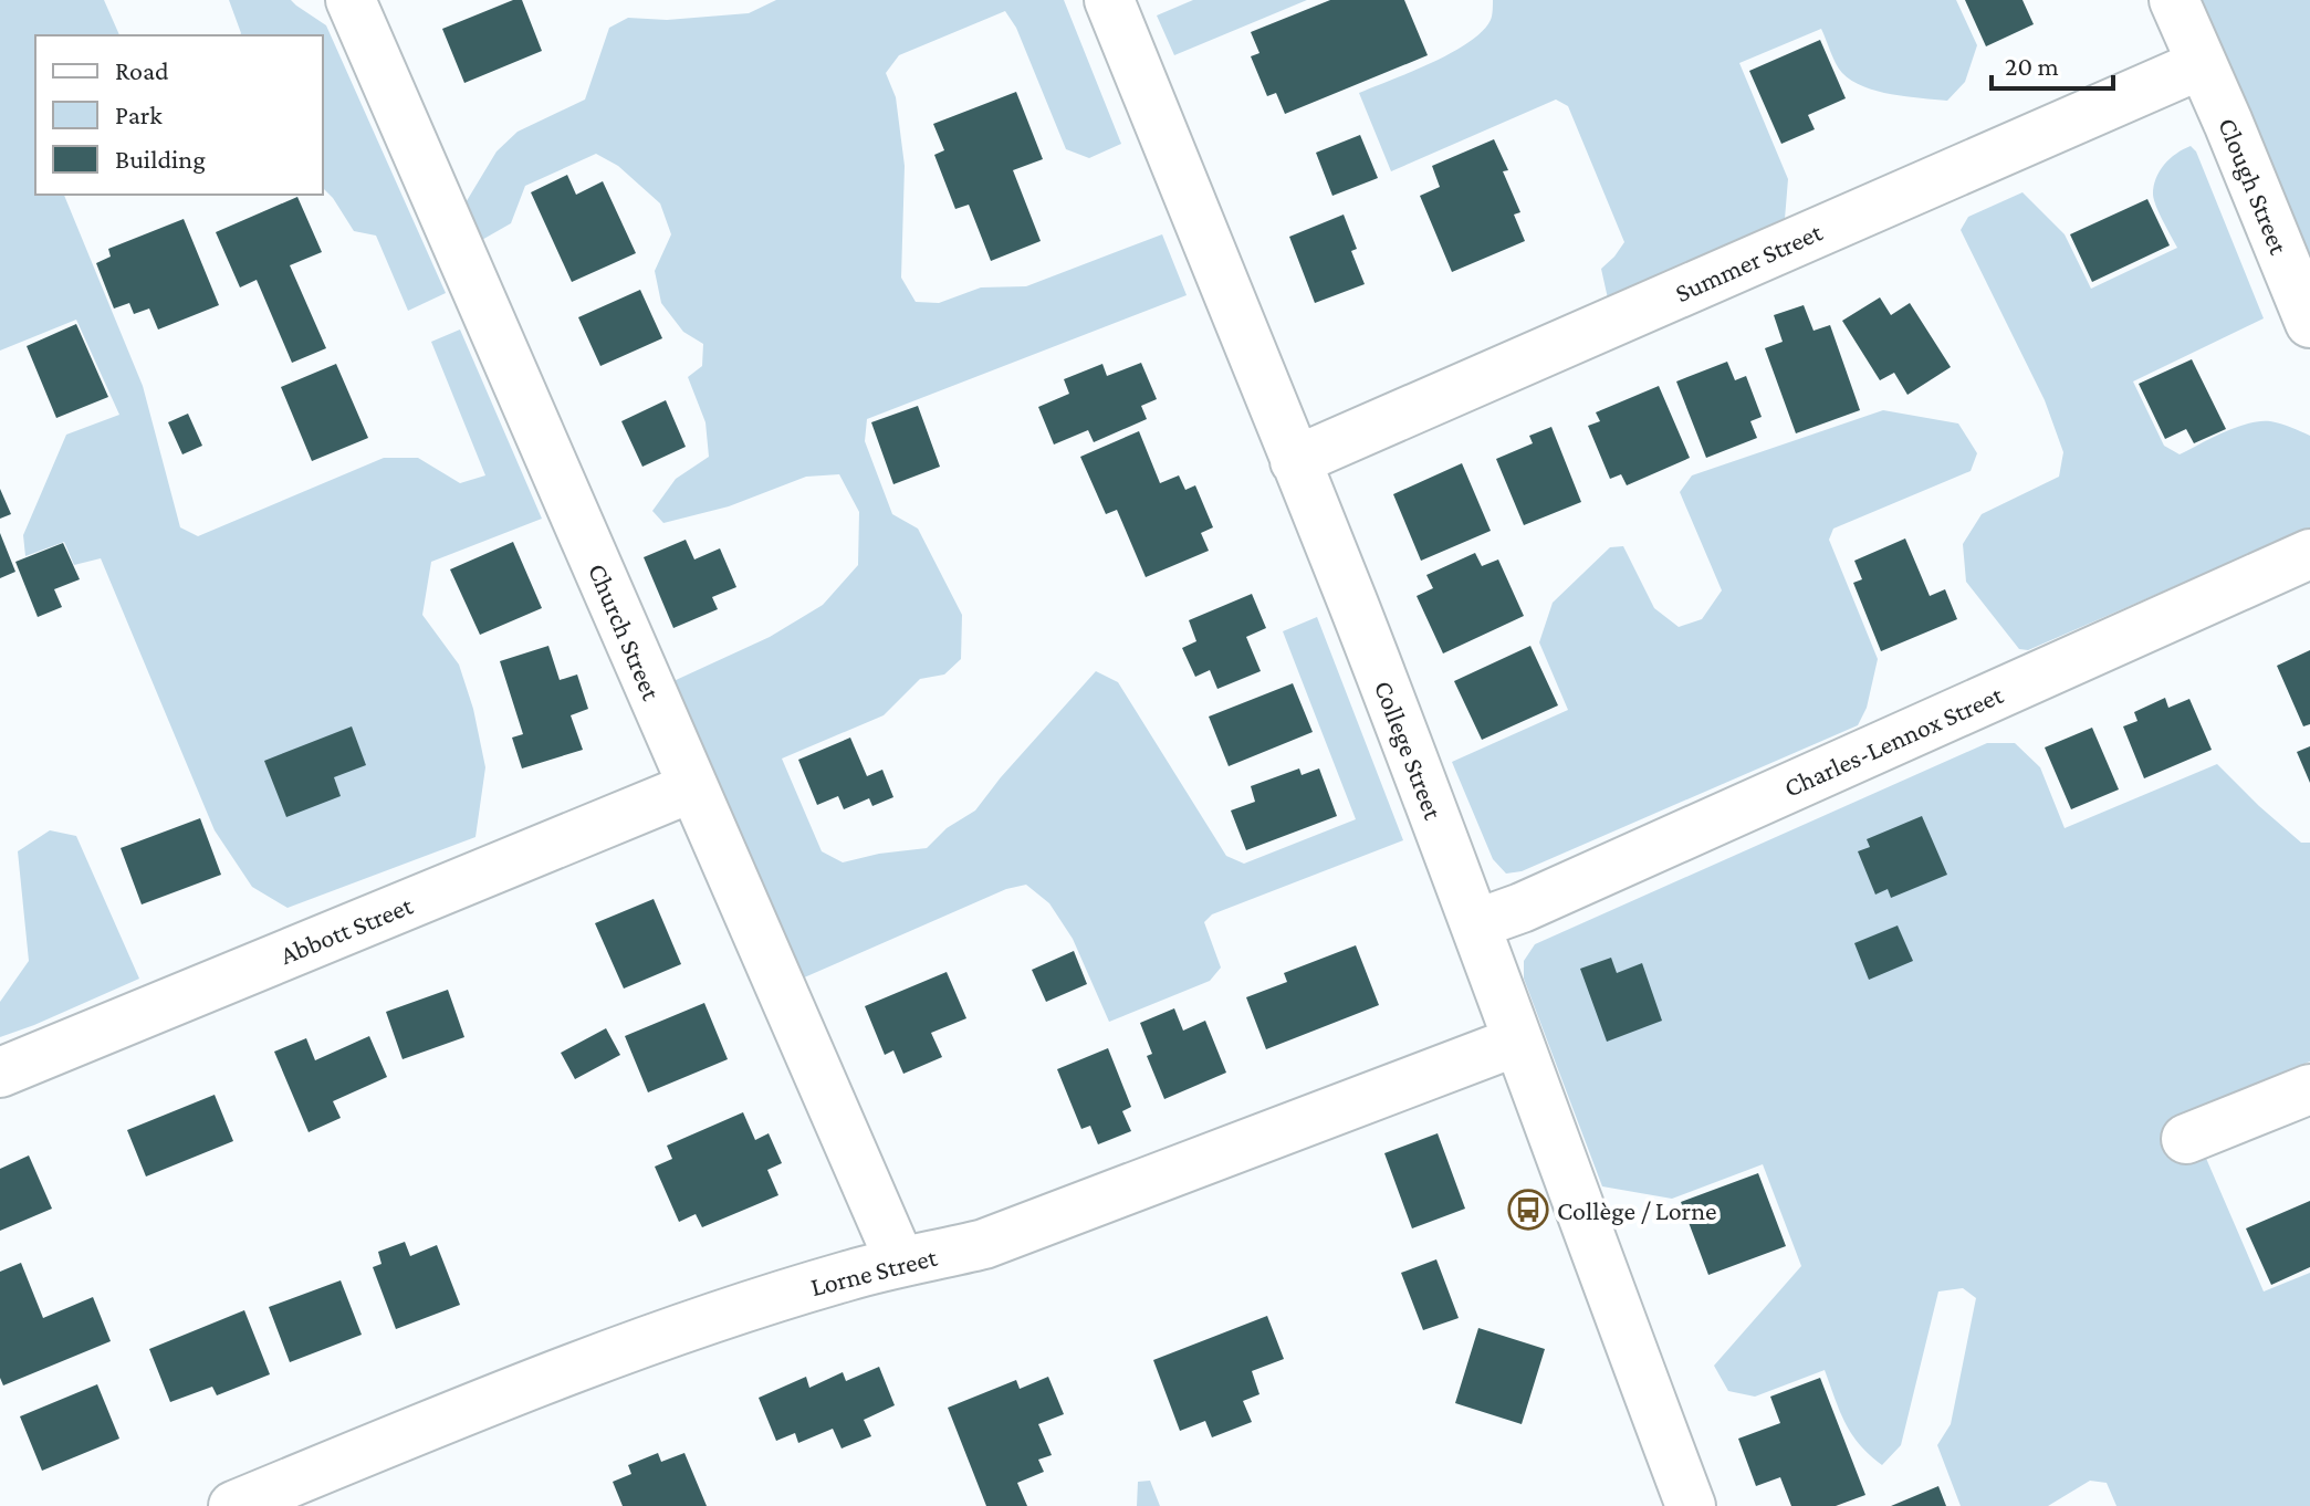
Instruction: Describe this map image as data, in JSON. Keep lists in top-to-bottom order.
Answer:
{
  "streets": {
    "street": [
      "Clough Street",
      "Summer Street",
      "Church Street",
      "Charles-Lennox Street",
      "College Street",
      "Abbott Street",
      "Lorne Street"
    ]
  },
  "crossings": [
    ["Clough Street", "Summer Street"],
    ["Summer Street", "College Street"],
    ["Church Street", "Abbott Street"],
    ["Church Street", "Lorne Street"],
    ["Charles-Lennox Street", "College Street"],
    ["College Street", "Lorne Street"]
  ],
  "places": {
    "bus stop": ["Collège / Lorne"]
  },
  "legend": ["Road", "Park", "Building"],
  "scale_bar": "20 m"
}
